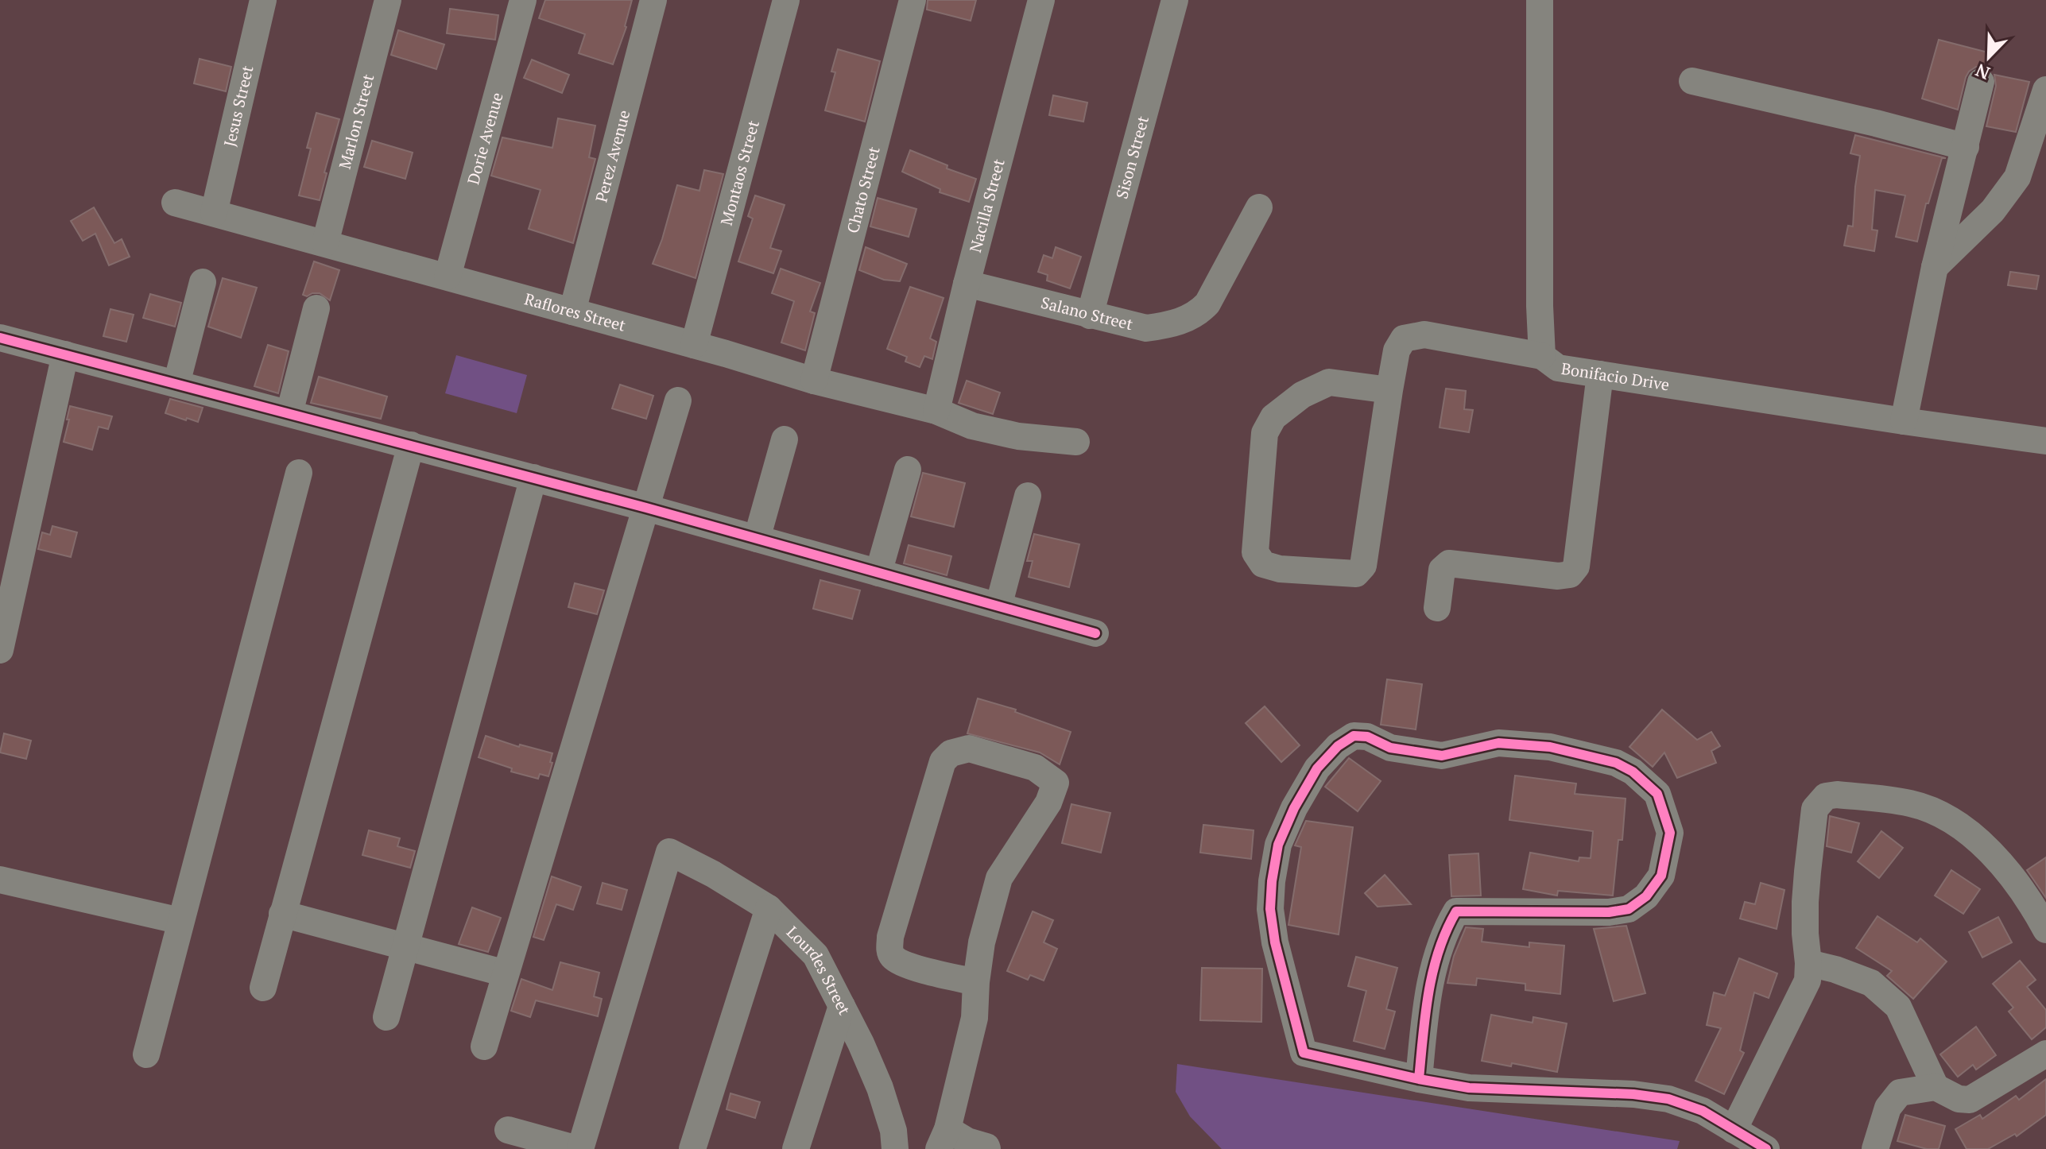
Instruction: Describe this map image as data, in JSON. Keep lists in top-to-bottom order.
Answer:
{
  "streets": {
    "street": [
      "Jesus Street",
      "Marlon Street",
      "Dorie Avenue",
      "Perez Avenue",
      "Sison Street",
      "Montaos Street",
      "Chato Street",
      "Nacilla Street",
      "Raflores Street",
      "Salano Street",
      "Bonifacio Drive",
      "Lourdes Street"
    ]
  },
  "crossings": [
    ["Jesus Street", "Raflores Street"],
    ["Marlon Street", "Raflores Street"],
    ["Dorie Avenue", "Raflores Street"],
    ["Perez Avenue", "Raflores Street"],
    ["Sison Street", "Salano Street"],
    ["Montaos Street", "Raflores Street"],
    ["Chato Street", "Raflores Street"],
    ["Nacilla Street", "Raflores Street"],
    ["Nacilla Street", "Salano Street"]
  ],
  "north": "bottom left"
}
